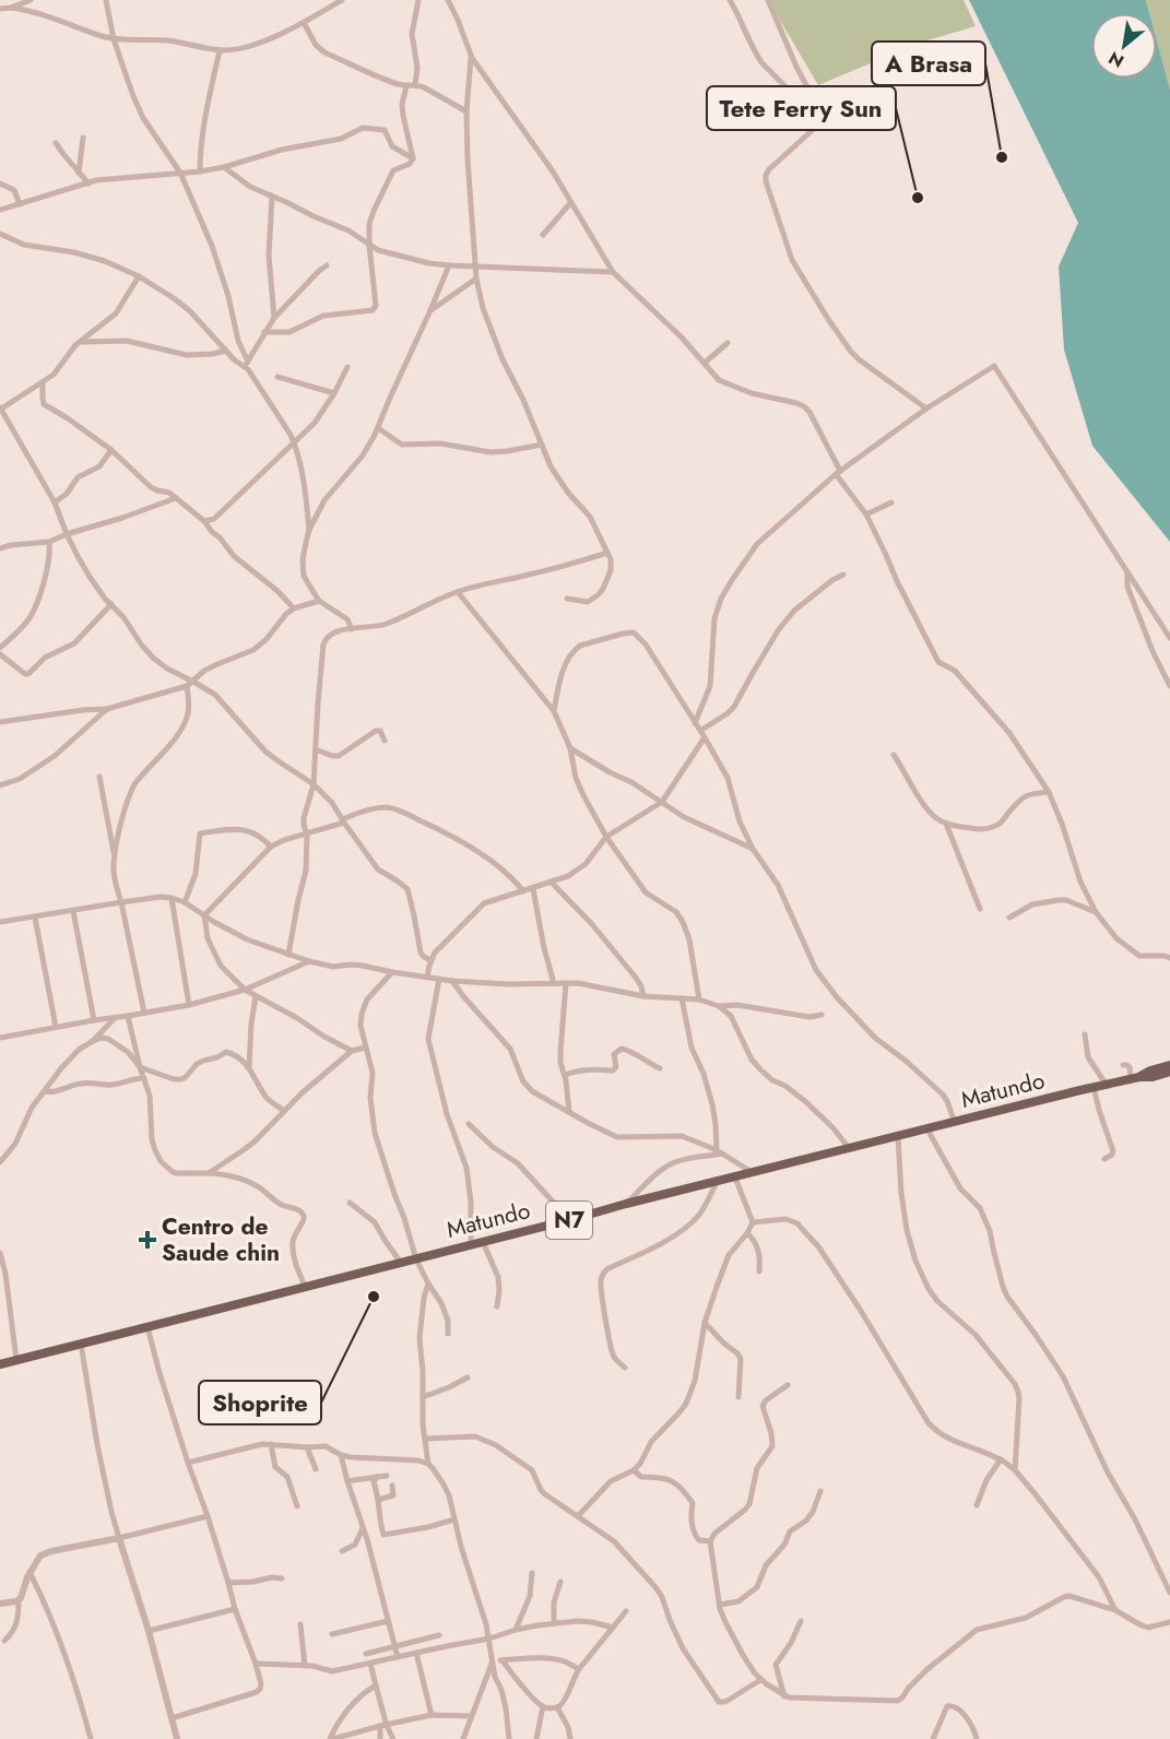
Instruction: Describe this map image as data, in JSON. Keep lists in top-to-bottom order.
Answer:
{
  "streets": {
    "main road": ["Matundo", "N7"]
  },
  "crossings": [
    ["Matundo", "N7"]
  ],
  "places": {
    "other": ["A Brasa", "Tete Ferry Sun", "Shoprite"],
    "health": ["Centro de Saude chin"]
  },
  "north": "bottom left"
}
